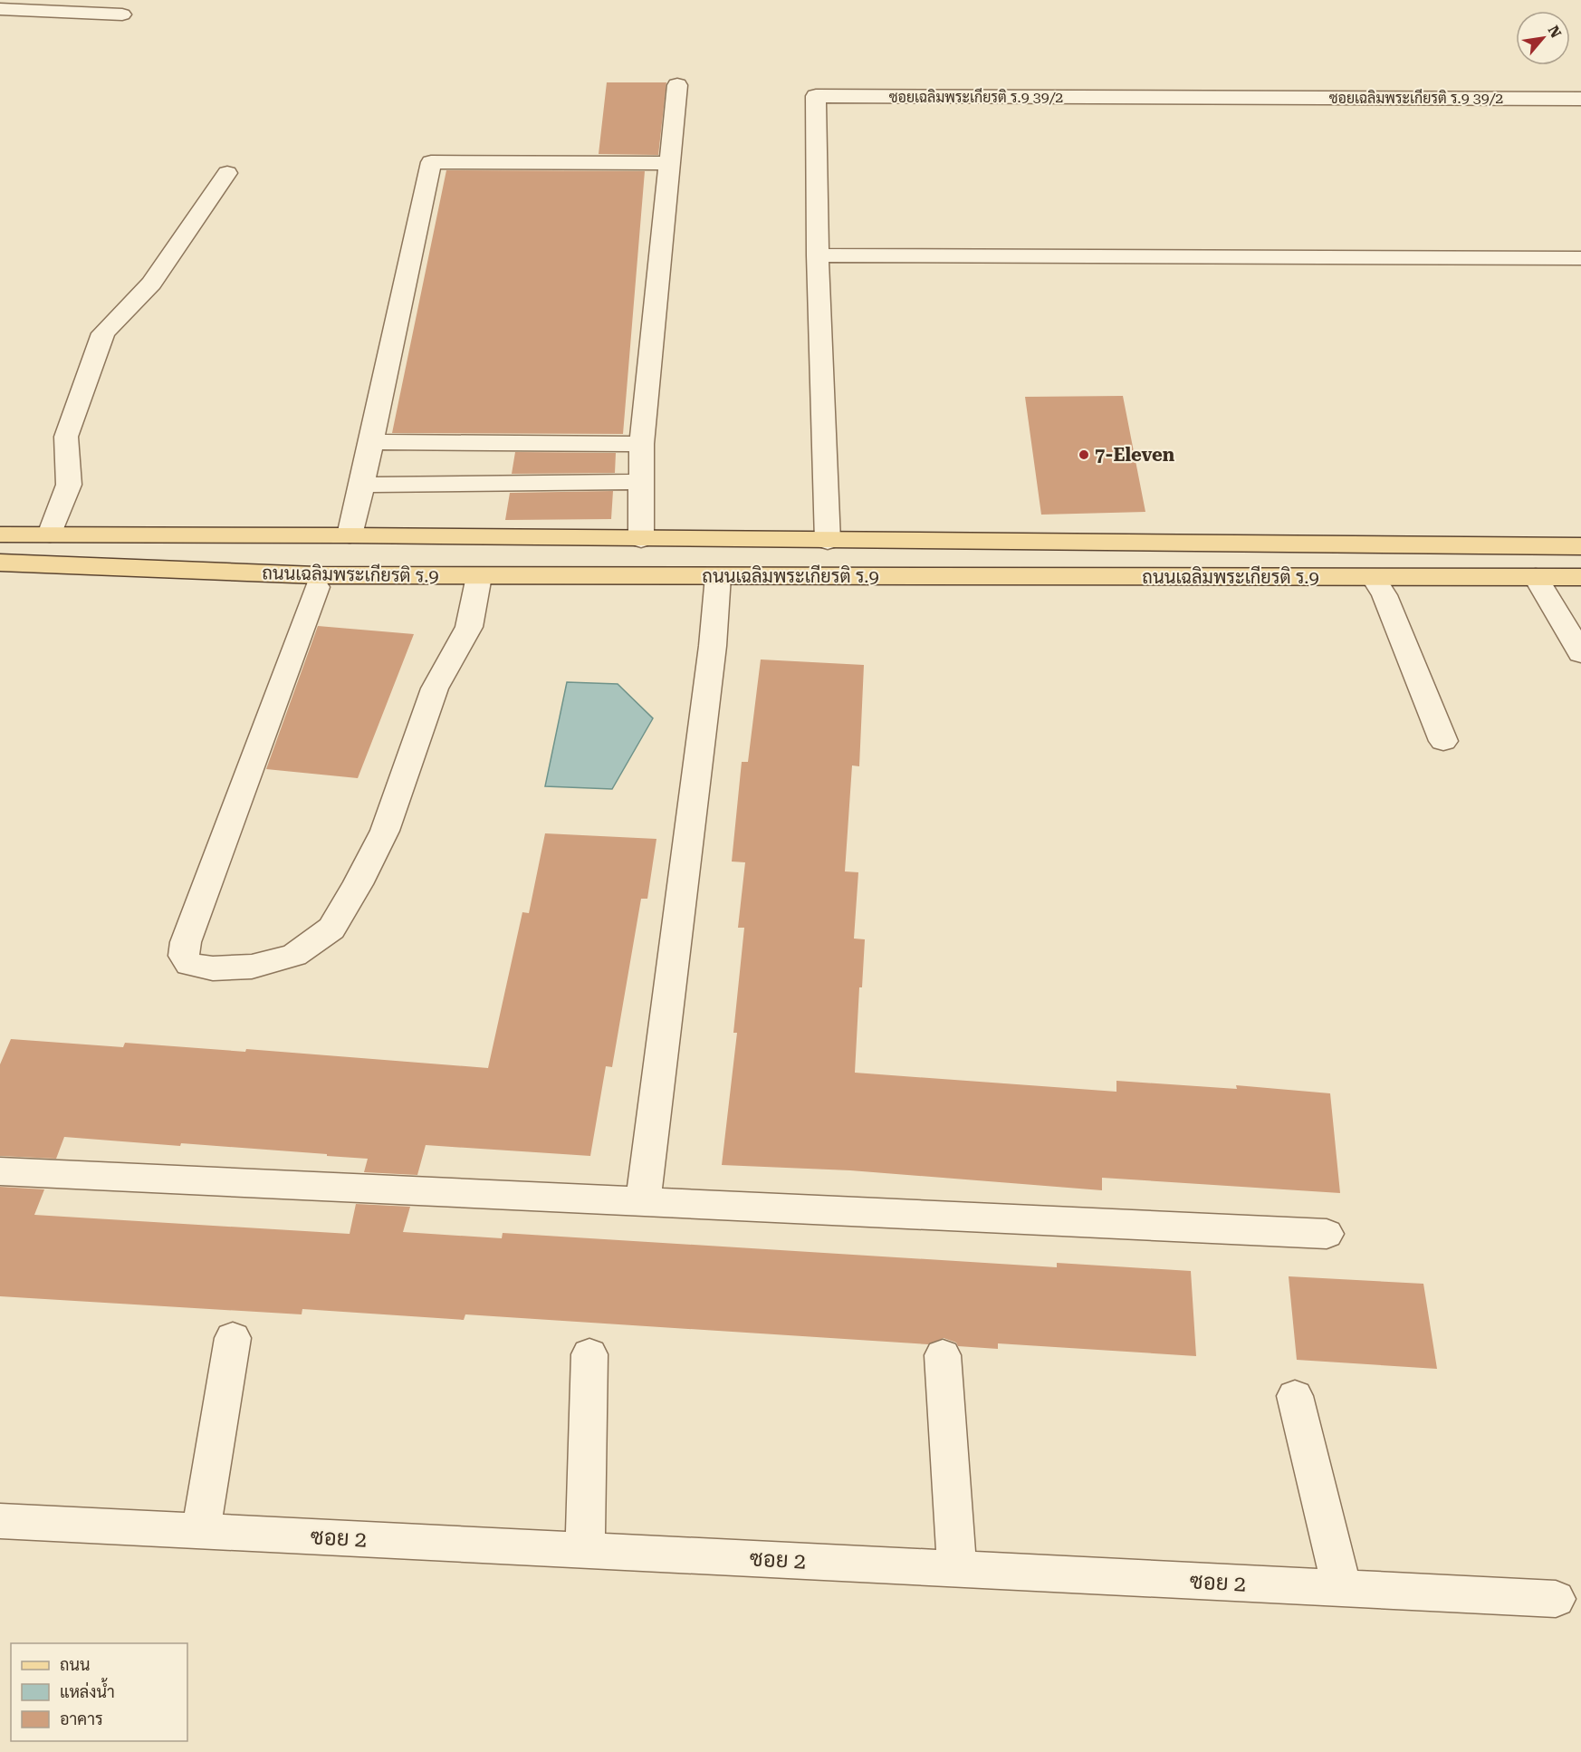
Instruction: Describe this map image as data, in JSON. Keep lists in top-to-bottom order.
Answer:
{
  "streets": {
    "main road": ["ถนนเฉลิมพระเกียรติ ร.9"],
    "street": ["ซอยเฉลิมพระเกียรติ ร.9 39/2", "ซอย 2"]
  },
  "crossings": [
    ["ซอยเฉลิมพระเกียรติ ร.9 39/2", "ถนนเฉลิมพระเกียรติ ร.9"]
  ],
  "places": ["7-Eleven"],
  "legend": ["ถนน", "แหล่งน้ำ", "อาคาร"],
  "north": "top right"
}
